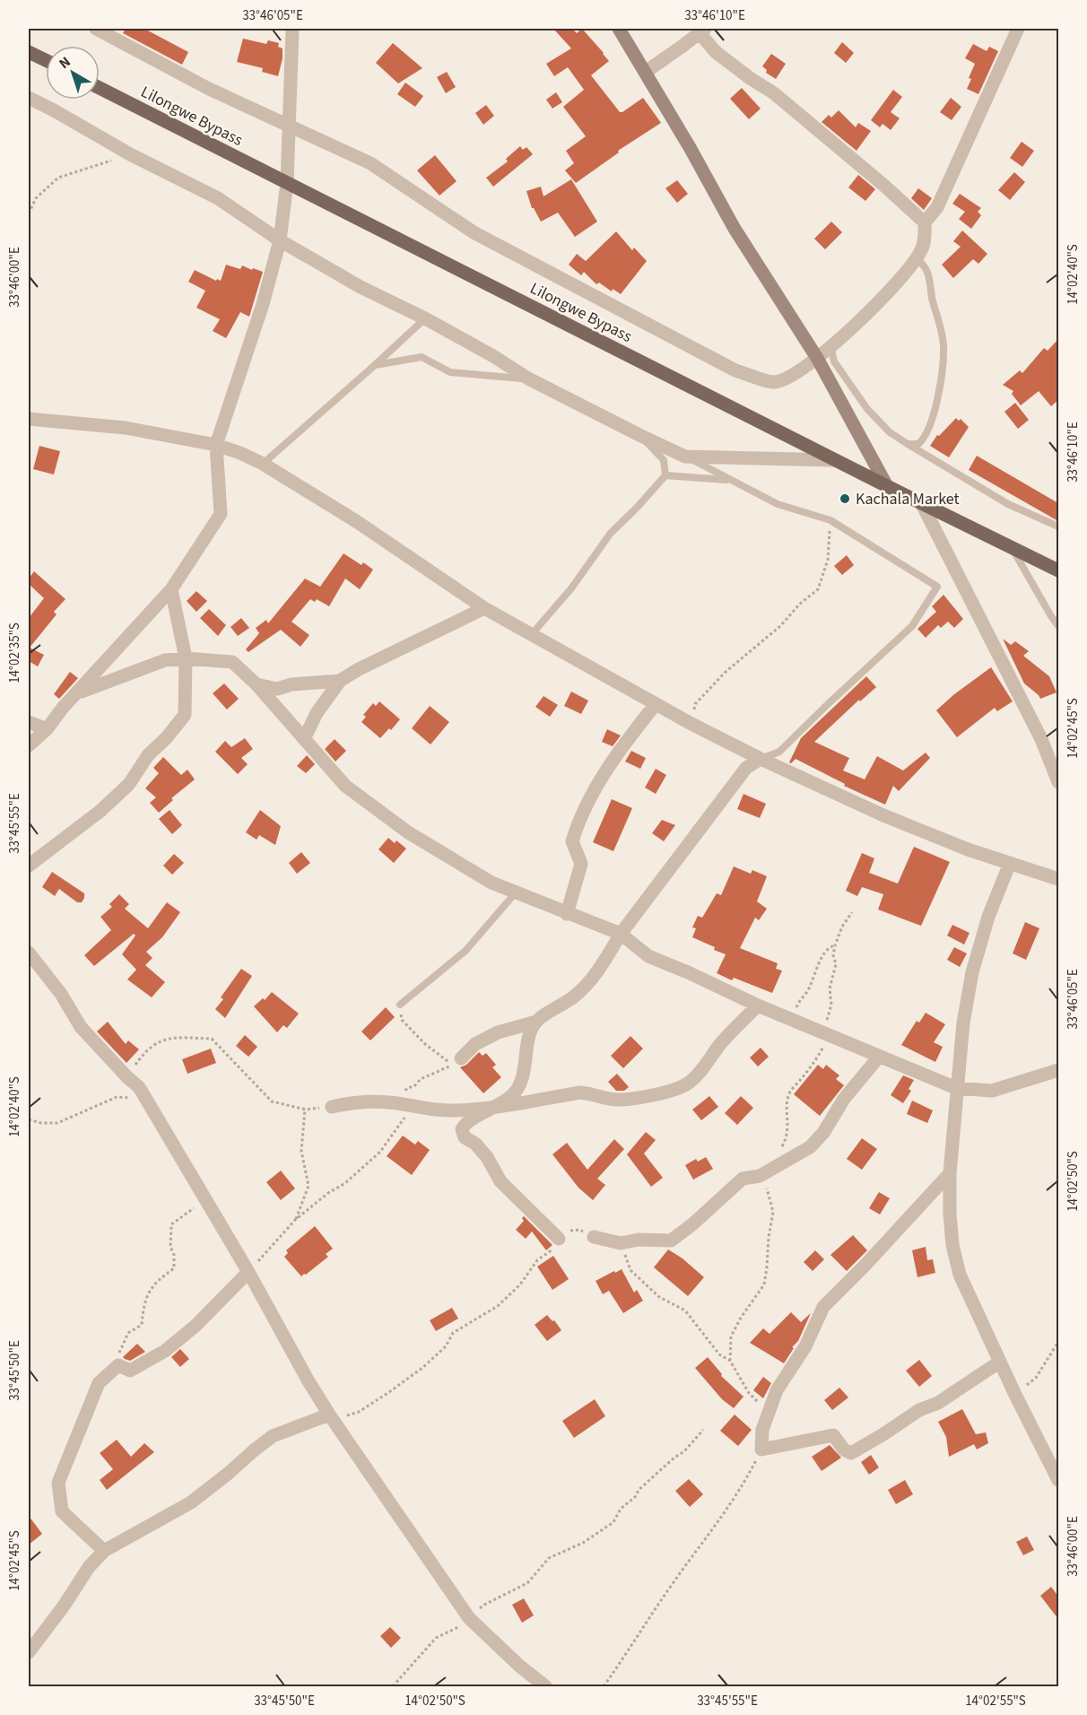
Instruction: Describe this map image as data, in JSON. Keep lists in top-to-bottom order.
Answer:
{
  "streets": {
    "main road": ["Lilongwe Bypass"]
  },
  "places": ["Kachala Market"],
  "north": "top left",
  "coordinates": [
    "33°46'05\"E",
    "33°46'10\"E",
    "14°02'40\"S",
    "33°46'00\"E",
    "14°02'35\"S",
    "14°02'45\"S",
    "33°45'55\"E",
    "14°02'50\"S",
    "33°45'50\"E",
    "14°02'55\"S"
  ]
}
